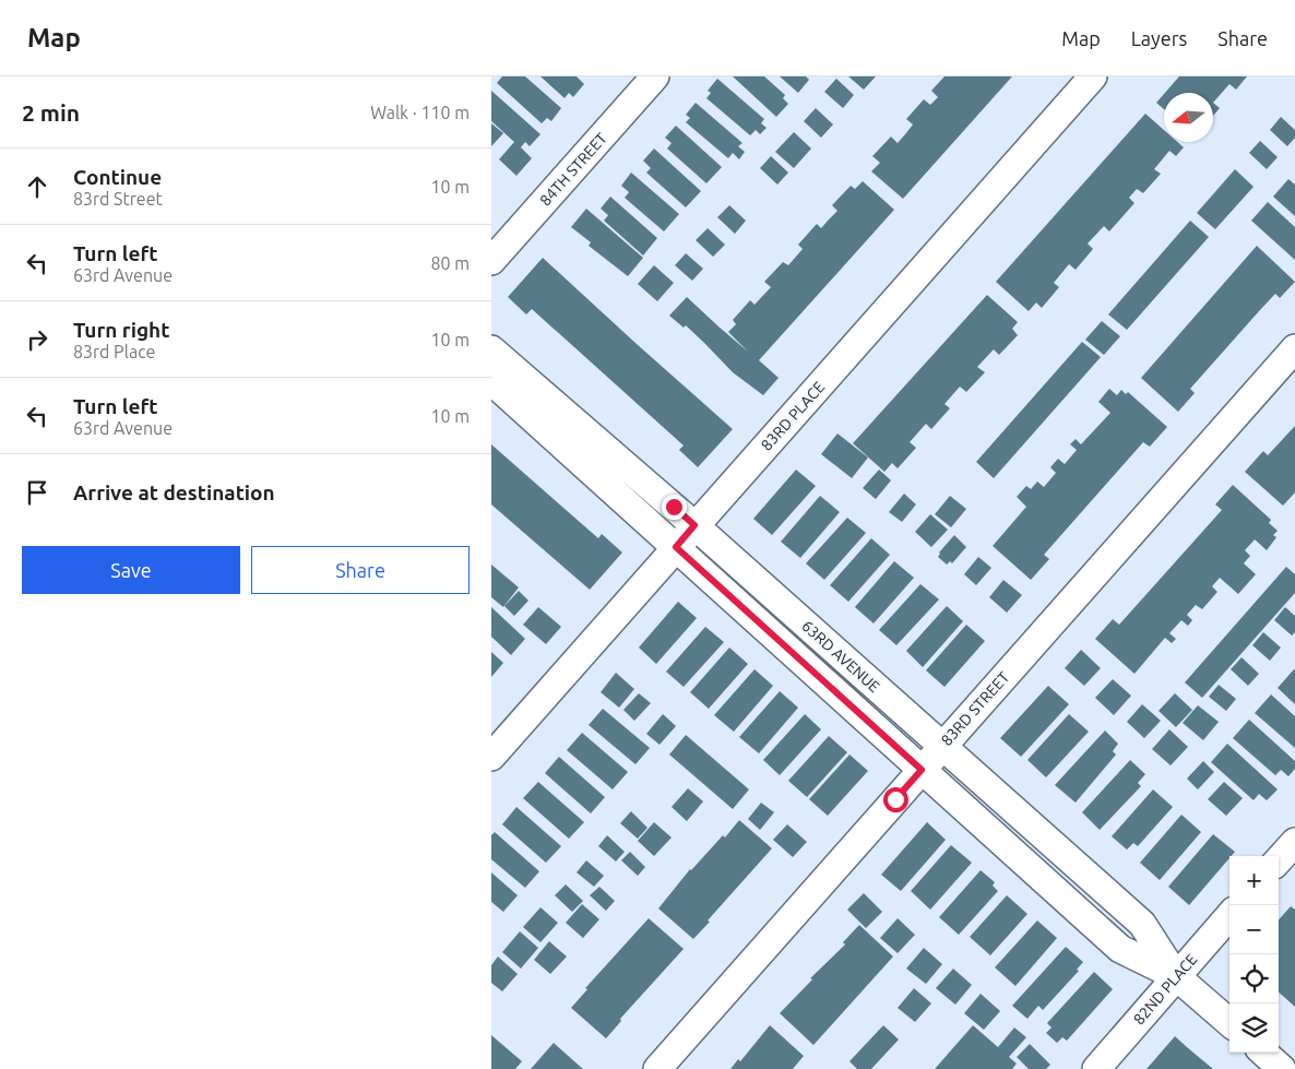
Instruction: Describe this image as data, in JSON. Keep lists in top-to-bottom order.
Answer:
{
  "streets": {
    "street": [
      "84TH STREET",
      "83RD PLACE",
      "63RD AVENUE",
      "83RD STREET",
      "82ND PLACE"
    ]
  },
  "crossings": [
    ["83RD PLACE", "63RD AVENUE"],
    ["63RD AVENUE", "83RD STREET"],
    ["63RD AVENUE", "82ND PLACE"]
  ],
  "north": "left",
  "page": {
    "header": "Map",
    "nav": ["Map", "Layers", "Share"],
    "heading": ["2 min", "Walk · 110 m"],
    "list": [
      ["Continue", "83rd Street", "10 m"],
      ["Turn left", "63rd Avenue", "80 m"],
      ["Turn right", "83rd Place", "10 m"],
      ["Turn left", "63rd Avenue", "10 m"],
      "Arrive at destination"
    ],
    "buttons": ["Save", "Share"],
    "map_buttons": ["+", "−"]
  }
}
